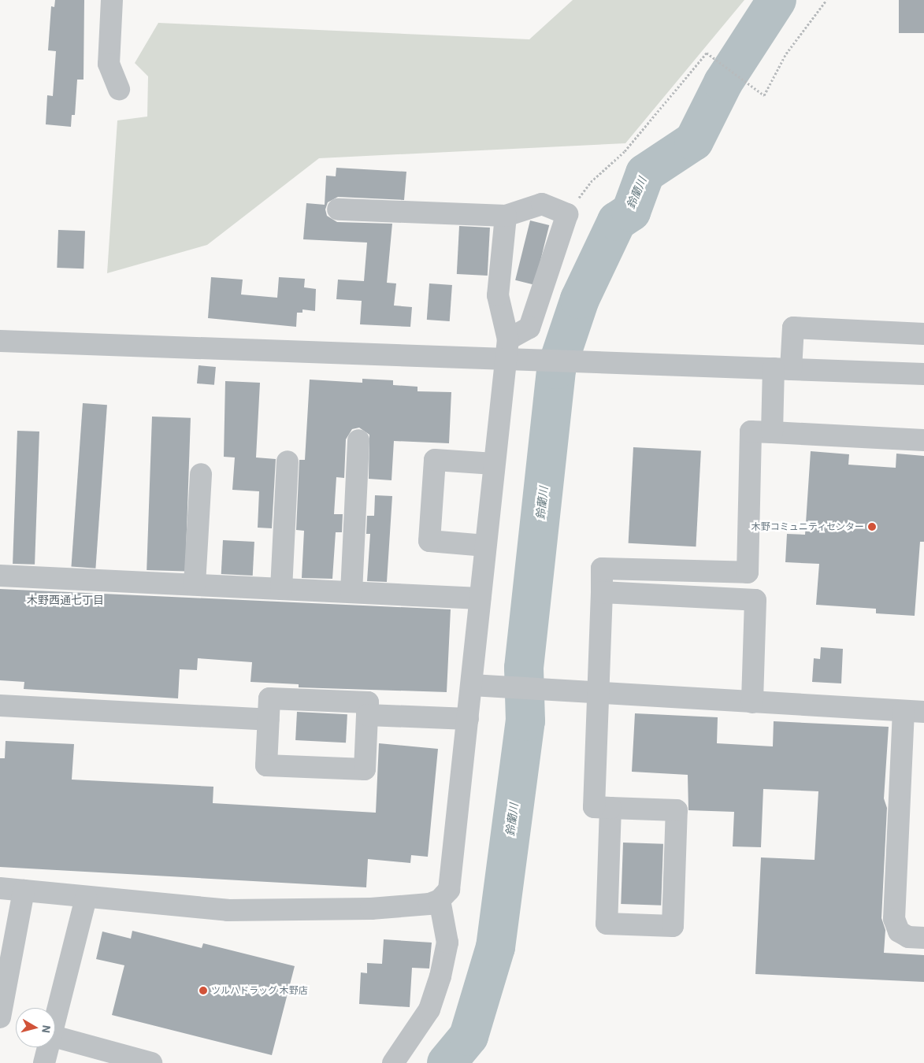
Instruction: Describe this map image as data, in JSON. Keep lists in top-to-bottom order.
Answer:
{
  "districts": ["木野西通七丁目"],
  "water": ["鈴蘭川"],
  "places": ["木野コミュニティセンター", "ツルハドラッグ 木野店"],
  "north": "right"
}
